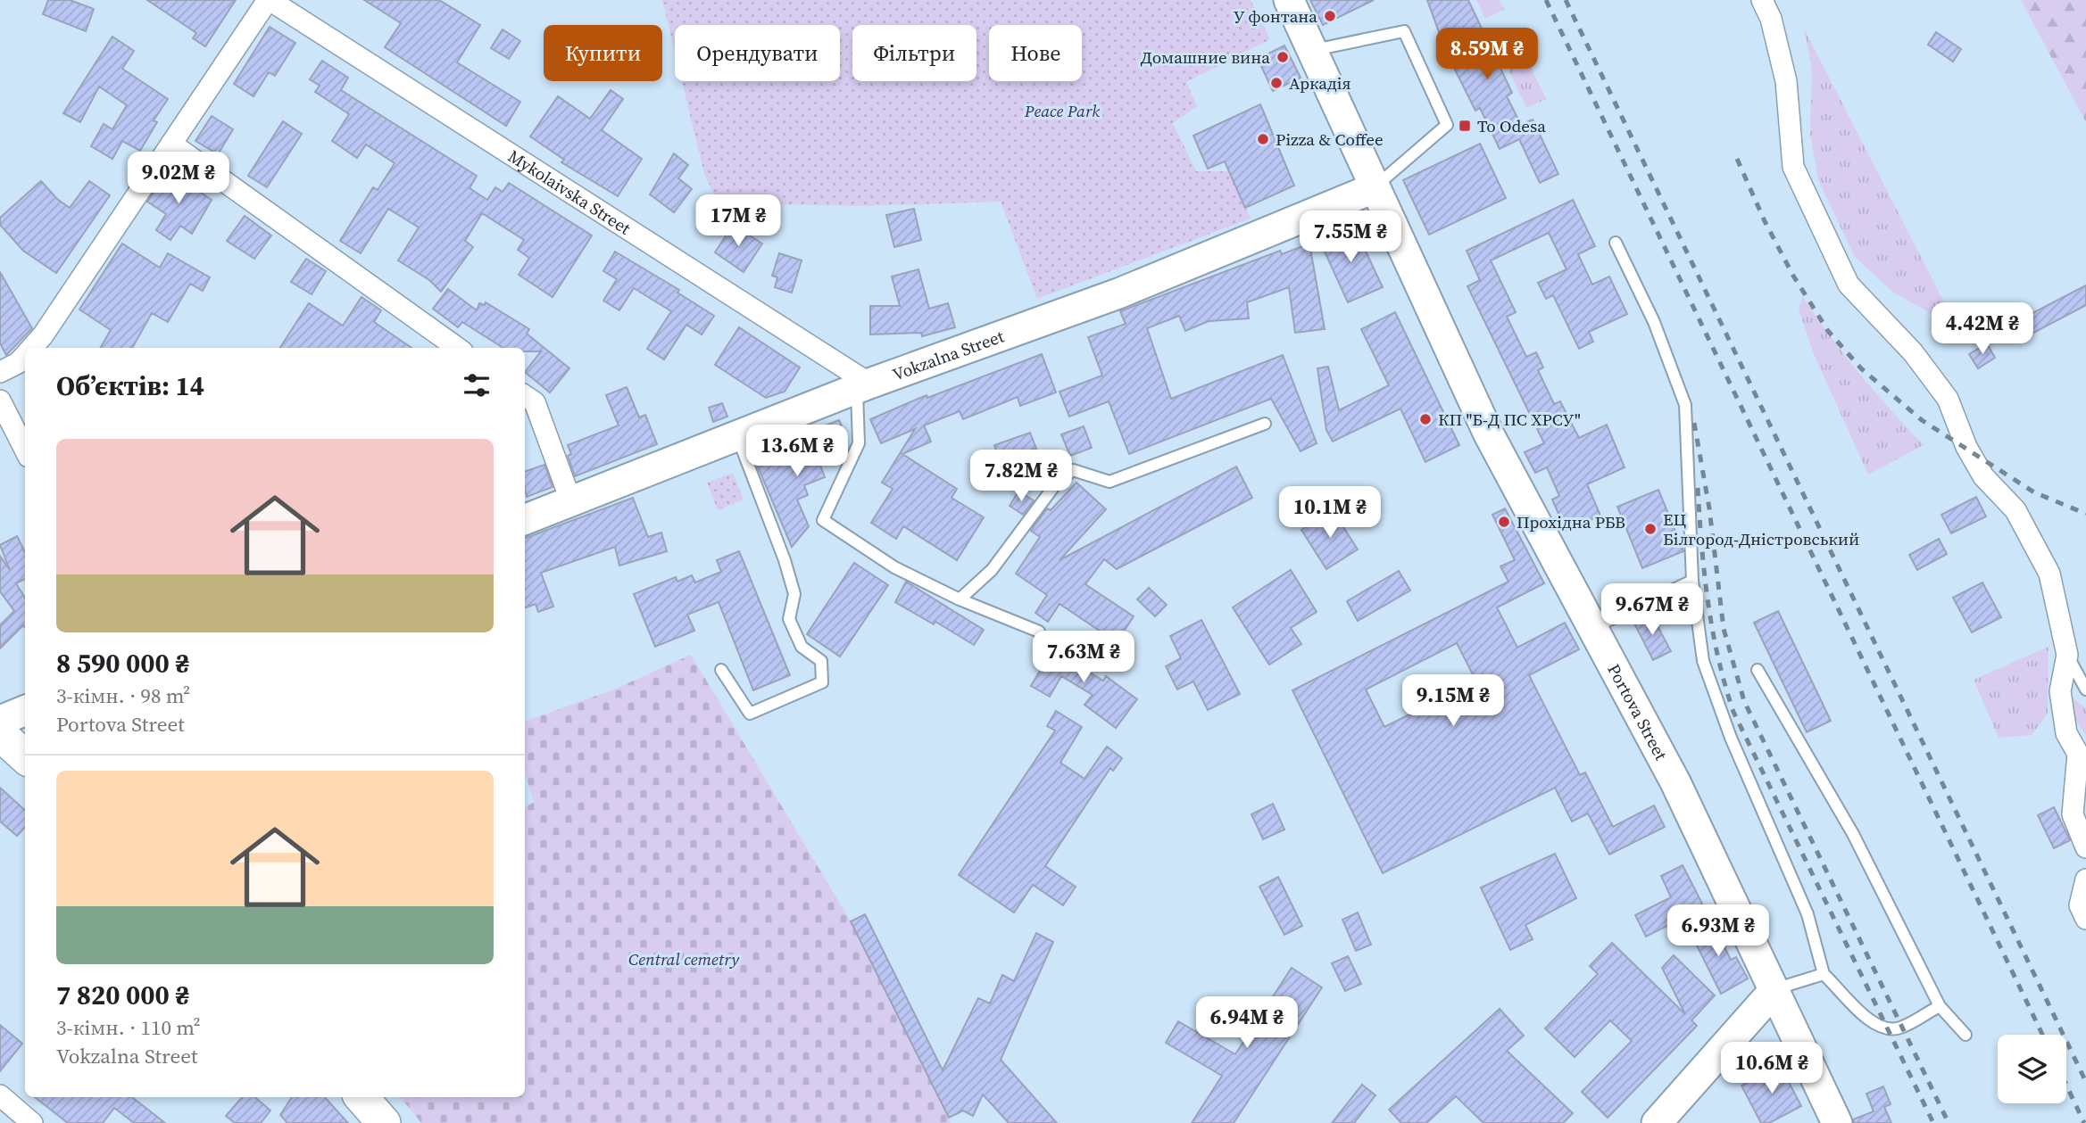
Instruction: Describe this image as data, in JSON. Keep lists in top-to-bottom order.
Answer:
{
  "streets": {
    "main road": ["Vokzalna Street", "Portova Street"],
    "street": ["Mykolaivska Street"]
  },
  "crossings": [
    ["Mykolaivska Street", "Vokzalna Street"],
    ["Vokzalna Street", "Portova Street"]
  ],
  "parks": ["Peace Park", "Central cemetry"],
  "places": {
    "other": [
      "У фонтана",
      "Домашние вина",
      "Аркадія",
      "Pizza & Coffee",
      "КП \"Б-Д ПС ХРСУ\"",
      "Прохідна РБВ",
      "ЕЦ Білгород-Дністровський"
    ],
    "transit": ["To Odesa"]
  },
  "page": {
    "chip": [
      "Купити",
      "Орендувати",
      "Фільтри",
      "Нове"
    ],
    "price": [
      "8.59M ₴",
      "9.02M ₴",
      "17M ₴",
      "7.55M ₴",
      "4.42M ₴",
      "13.6M ₴",
      "7.82M ₴",
      "10.1M ₴",
      "9.67M ₴",
      "7.63M ₴",
      "9.15M ₴",
      "6.93M ₴",
      "6.94M ₴",
      "10.6M ₴"
    ],
    "heading": "Об’єктів: 14",
    "list": [
      {
        "name": "8 590 000 ₴",
        "note": "3-кімн. · 98 m² · Portova Street"
      },
      {
        "name": "7 820 000 ₴",
        "note": "3-кімн. · 110 m² · Vokzalna Street"
      }
    ]
  }
}
